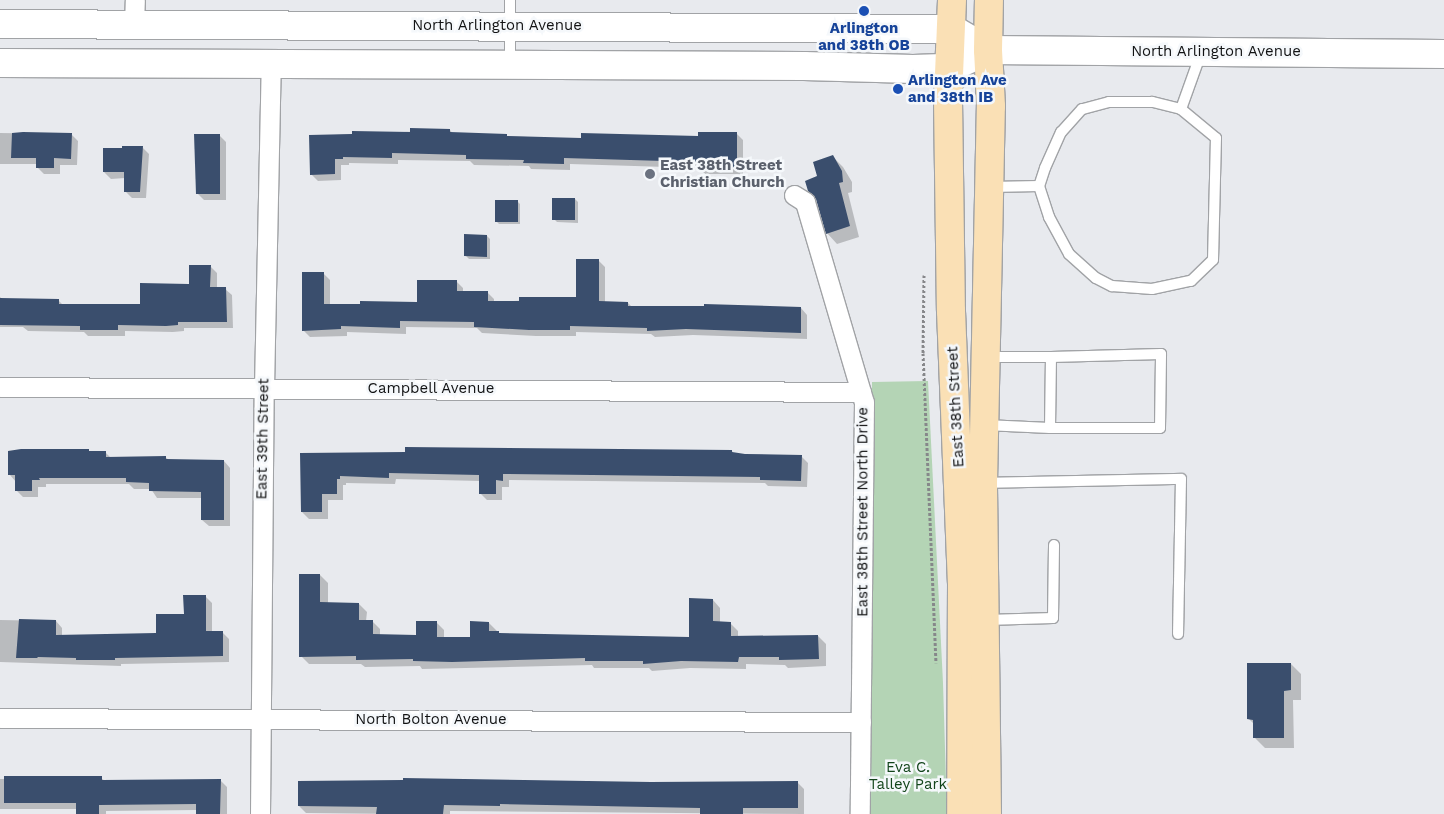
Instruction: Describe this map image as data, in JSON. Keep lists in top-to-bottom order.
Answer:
{
  "streets": {
    "main road": ["North Arlington Avenue", "East 38th Street"],
    "street": [
      "Campbell Avenue",
      "East 39th Street",
      "East 38th Street North Drive",
      "North Bolton Avenue"
    ]
  },
  "crossings": [
    ["North Arlington Avenue", "East 38th Street"],
    ["North Arlington Avenue", "East 39th Street"],
    ["Campbell Avenue", "East 39th Street"],
    ["Campbell Avenue", "East 38th Street North Drive"],
    ["East 39th Street", "North Bolton Avenue"],
    ["East 38th Street North Drive", "North Bolton Avenue"]
  ],
  "parks": ["Eva C. Talley Park"],
  "places": ["Arlington and 38th OB", "Arlington Ave and 38th IB", "East 38th Street Christian Church"]
}
